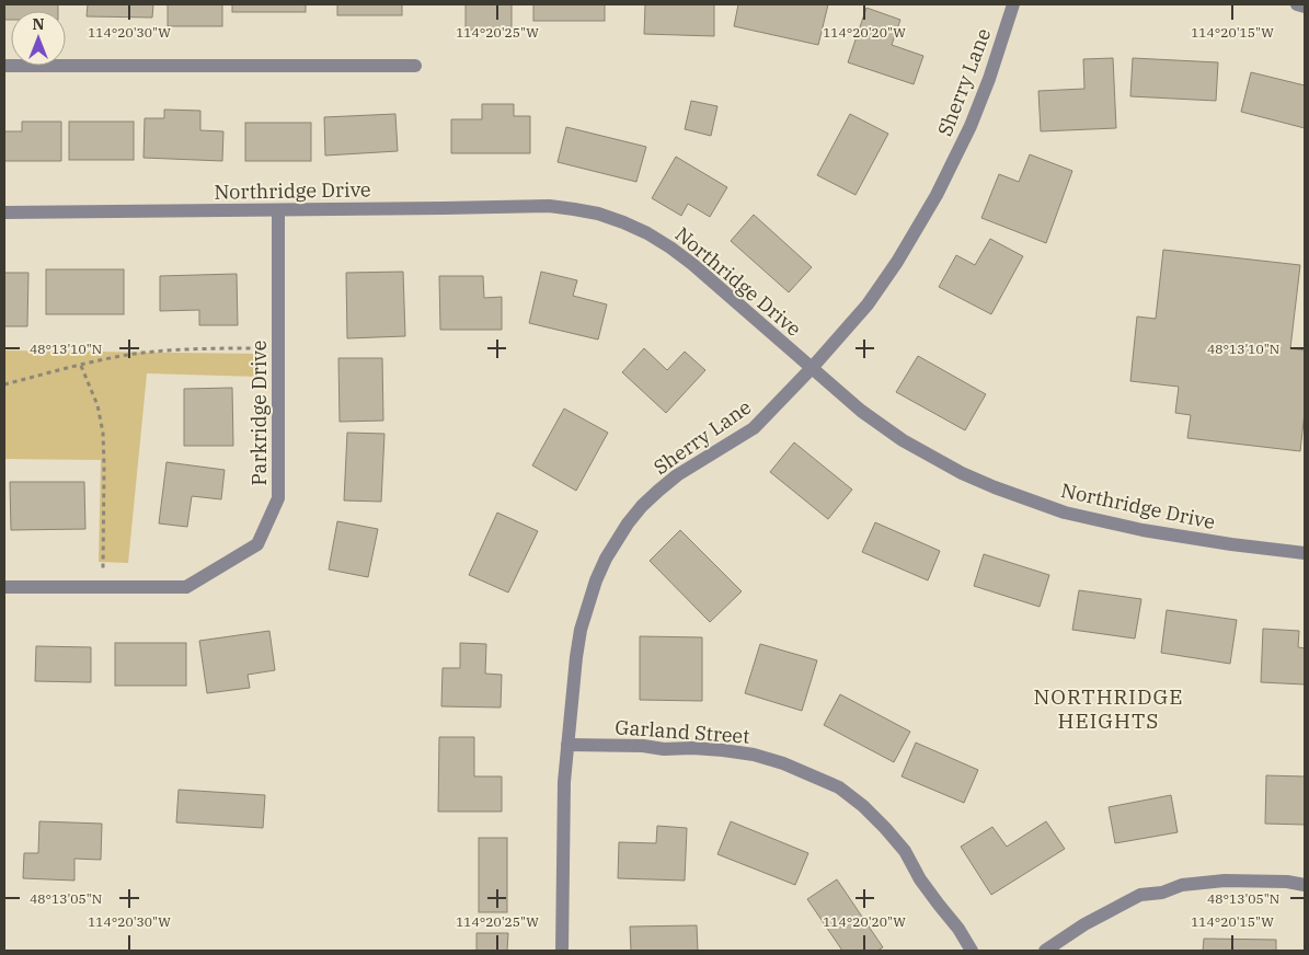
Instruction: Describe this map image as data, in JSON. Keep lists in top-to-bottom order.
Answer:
{
  "streets": {
    "street": [
      "Sherry Lane",
      "Northridge Drive",
      "Parkridge Drive",
      "Garland Street"
    ]
  },
  "crossings": [
    ["Sherry Lane", "Northridge Drive"],
    ["Sherry Lane", "Garland Street"],
    ["Northridge Drive", "Parkridge Drive"]
  ],
  "districts": ["NORTHRIDGE HEIGHTS"],
  "north": "top",
  "coordinates": [
    "114°20'30\"W",
    "114°20'25\"W",
    "114°20'20\"W",
    "114°20'15\"W",
    "48°13'10\"N",
    "48°13'05\"N"
  ]
}
